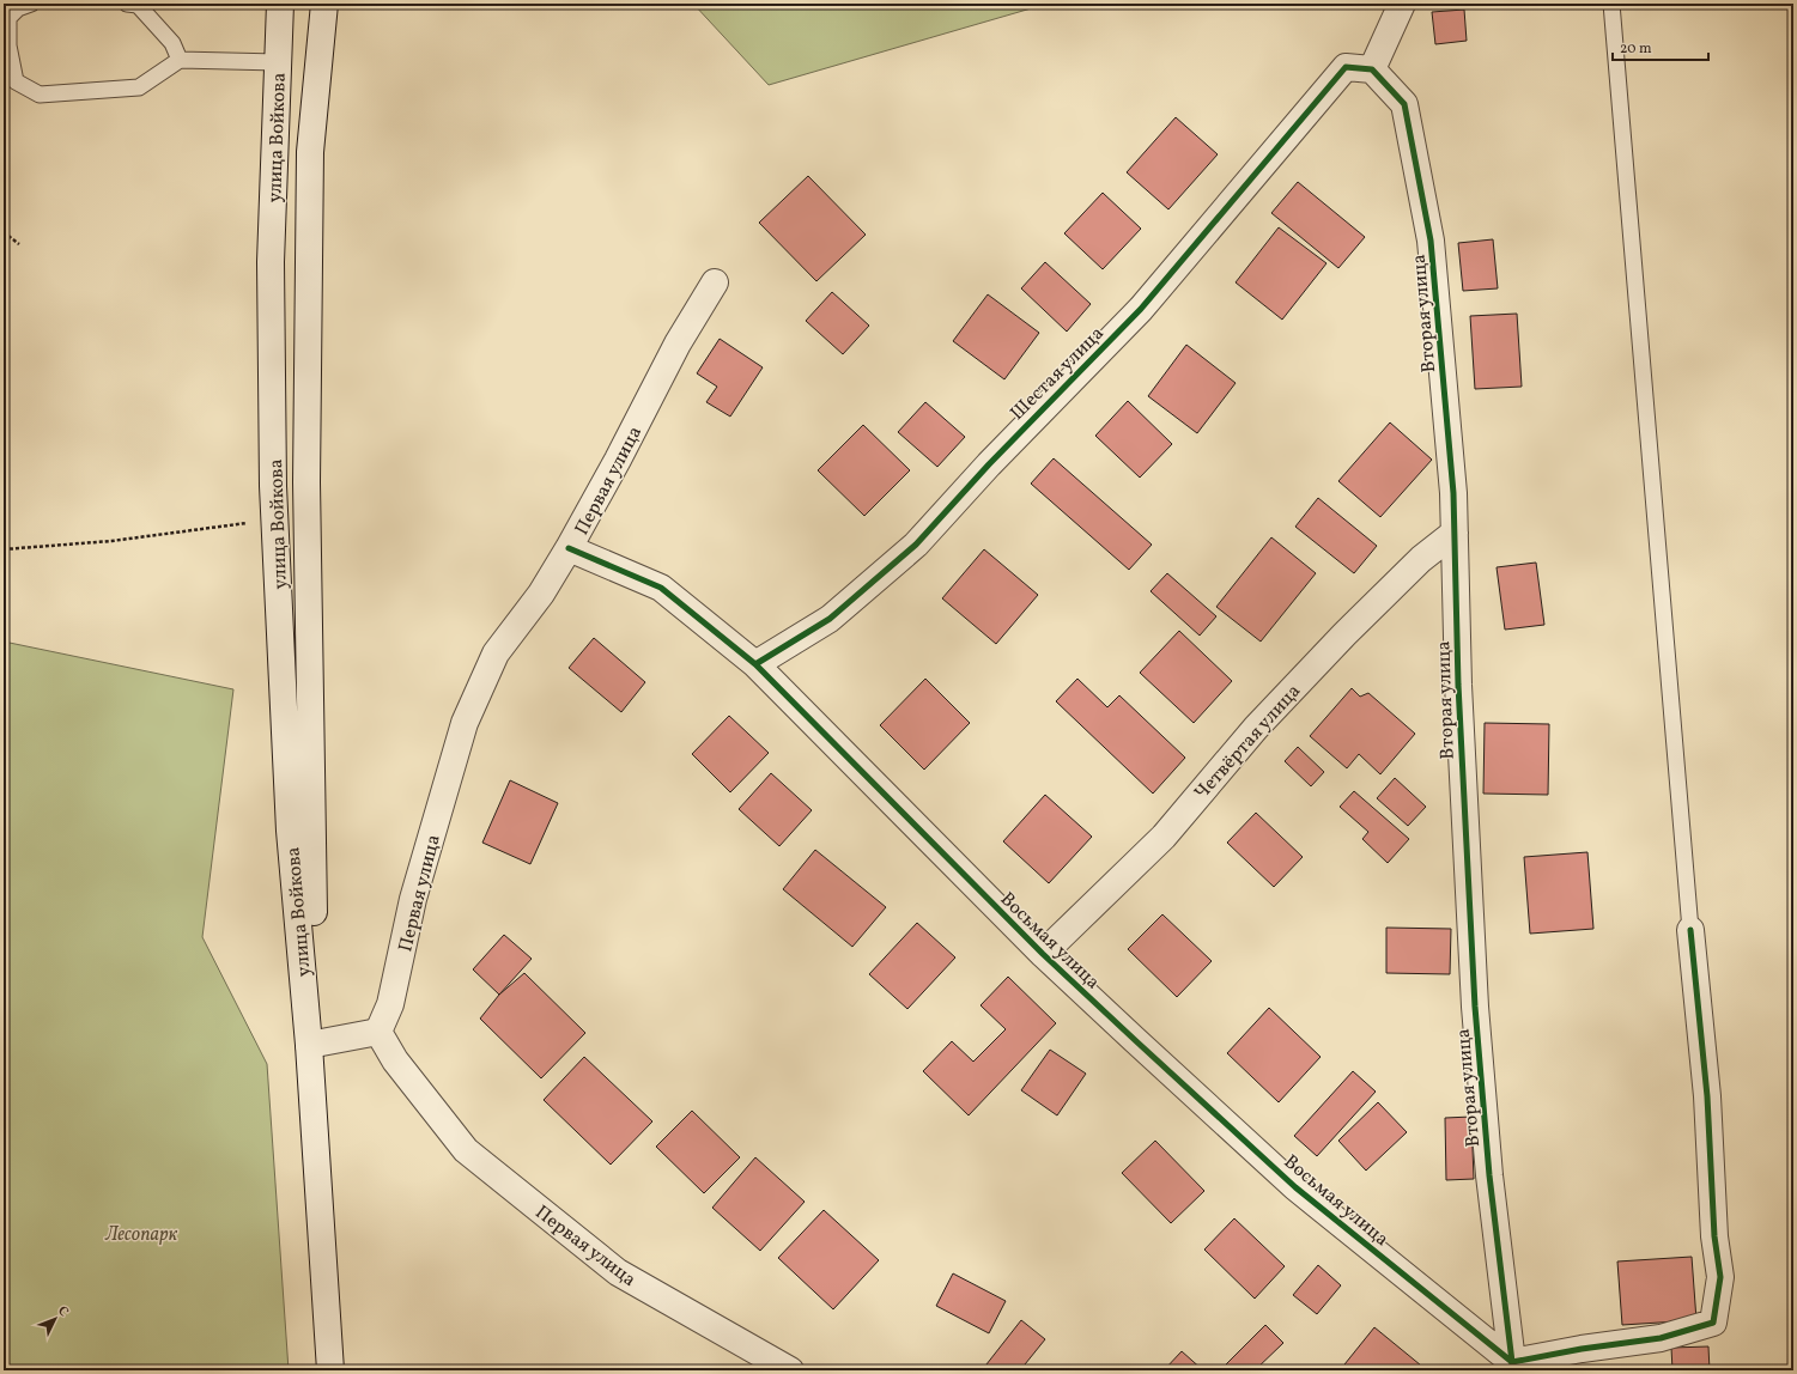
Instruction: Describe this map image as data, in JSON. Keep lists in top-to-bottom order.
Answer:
{
  "streets": {
    "street": [
      "улица Войкова",
      "Вторая улица",
      "Шестая улица",
      "Первая улица",
      "Четвёртая улица",
      "Восьмая улица"
    ]
  },
  "crossings": [
    ["Вторая улица", "Шестая улица"],
    ["Вторая улица", "Четвёртая улица"],
    ["Вторая улица", "Восьмая улица"],
    ["Шестая улица", "Восьмая улица"],
    ["Первая улица", "Восьмая улица"],
    ["Четвёртая улица", "Восьмая улица"]
  ],
  "parks": ["Лесопарк"],
  "scale_bar": "20 m",
  "north": "top right"
}
